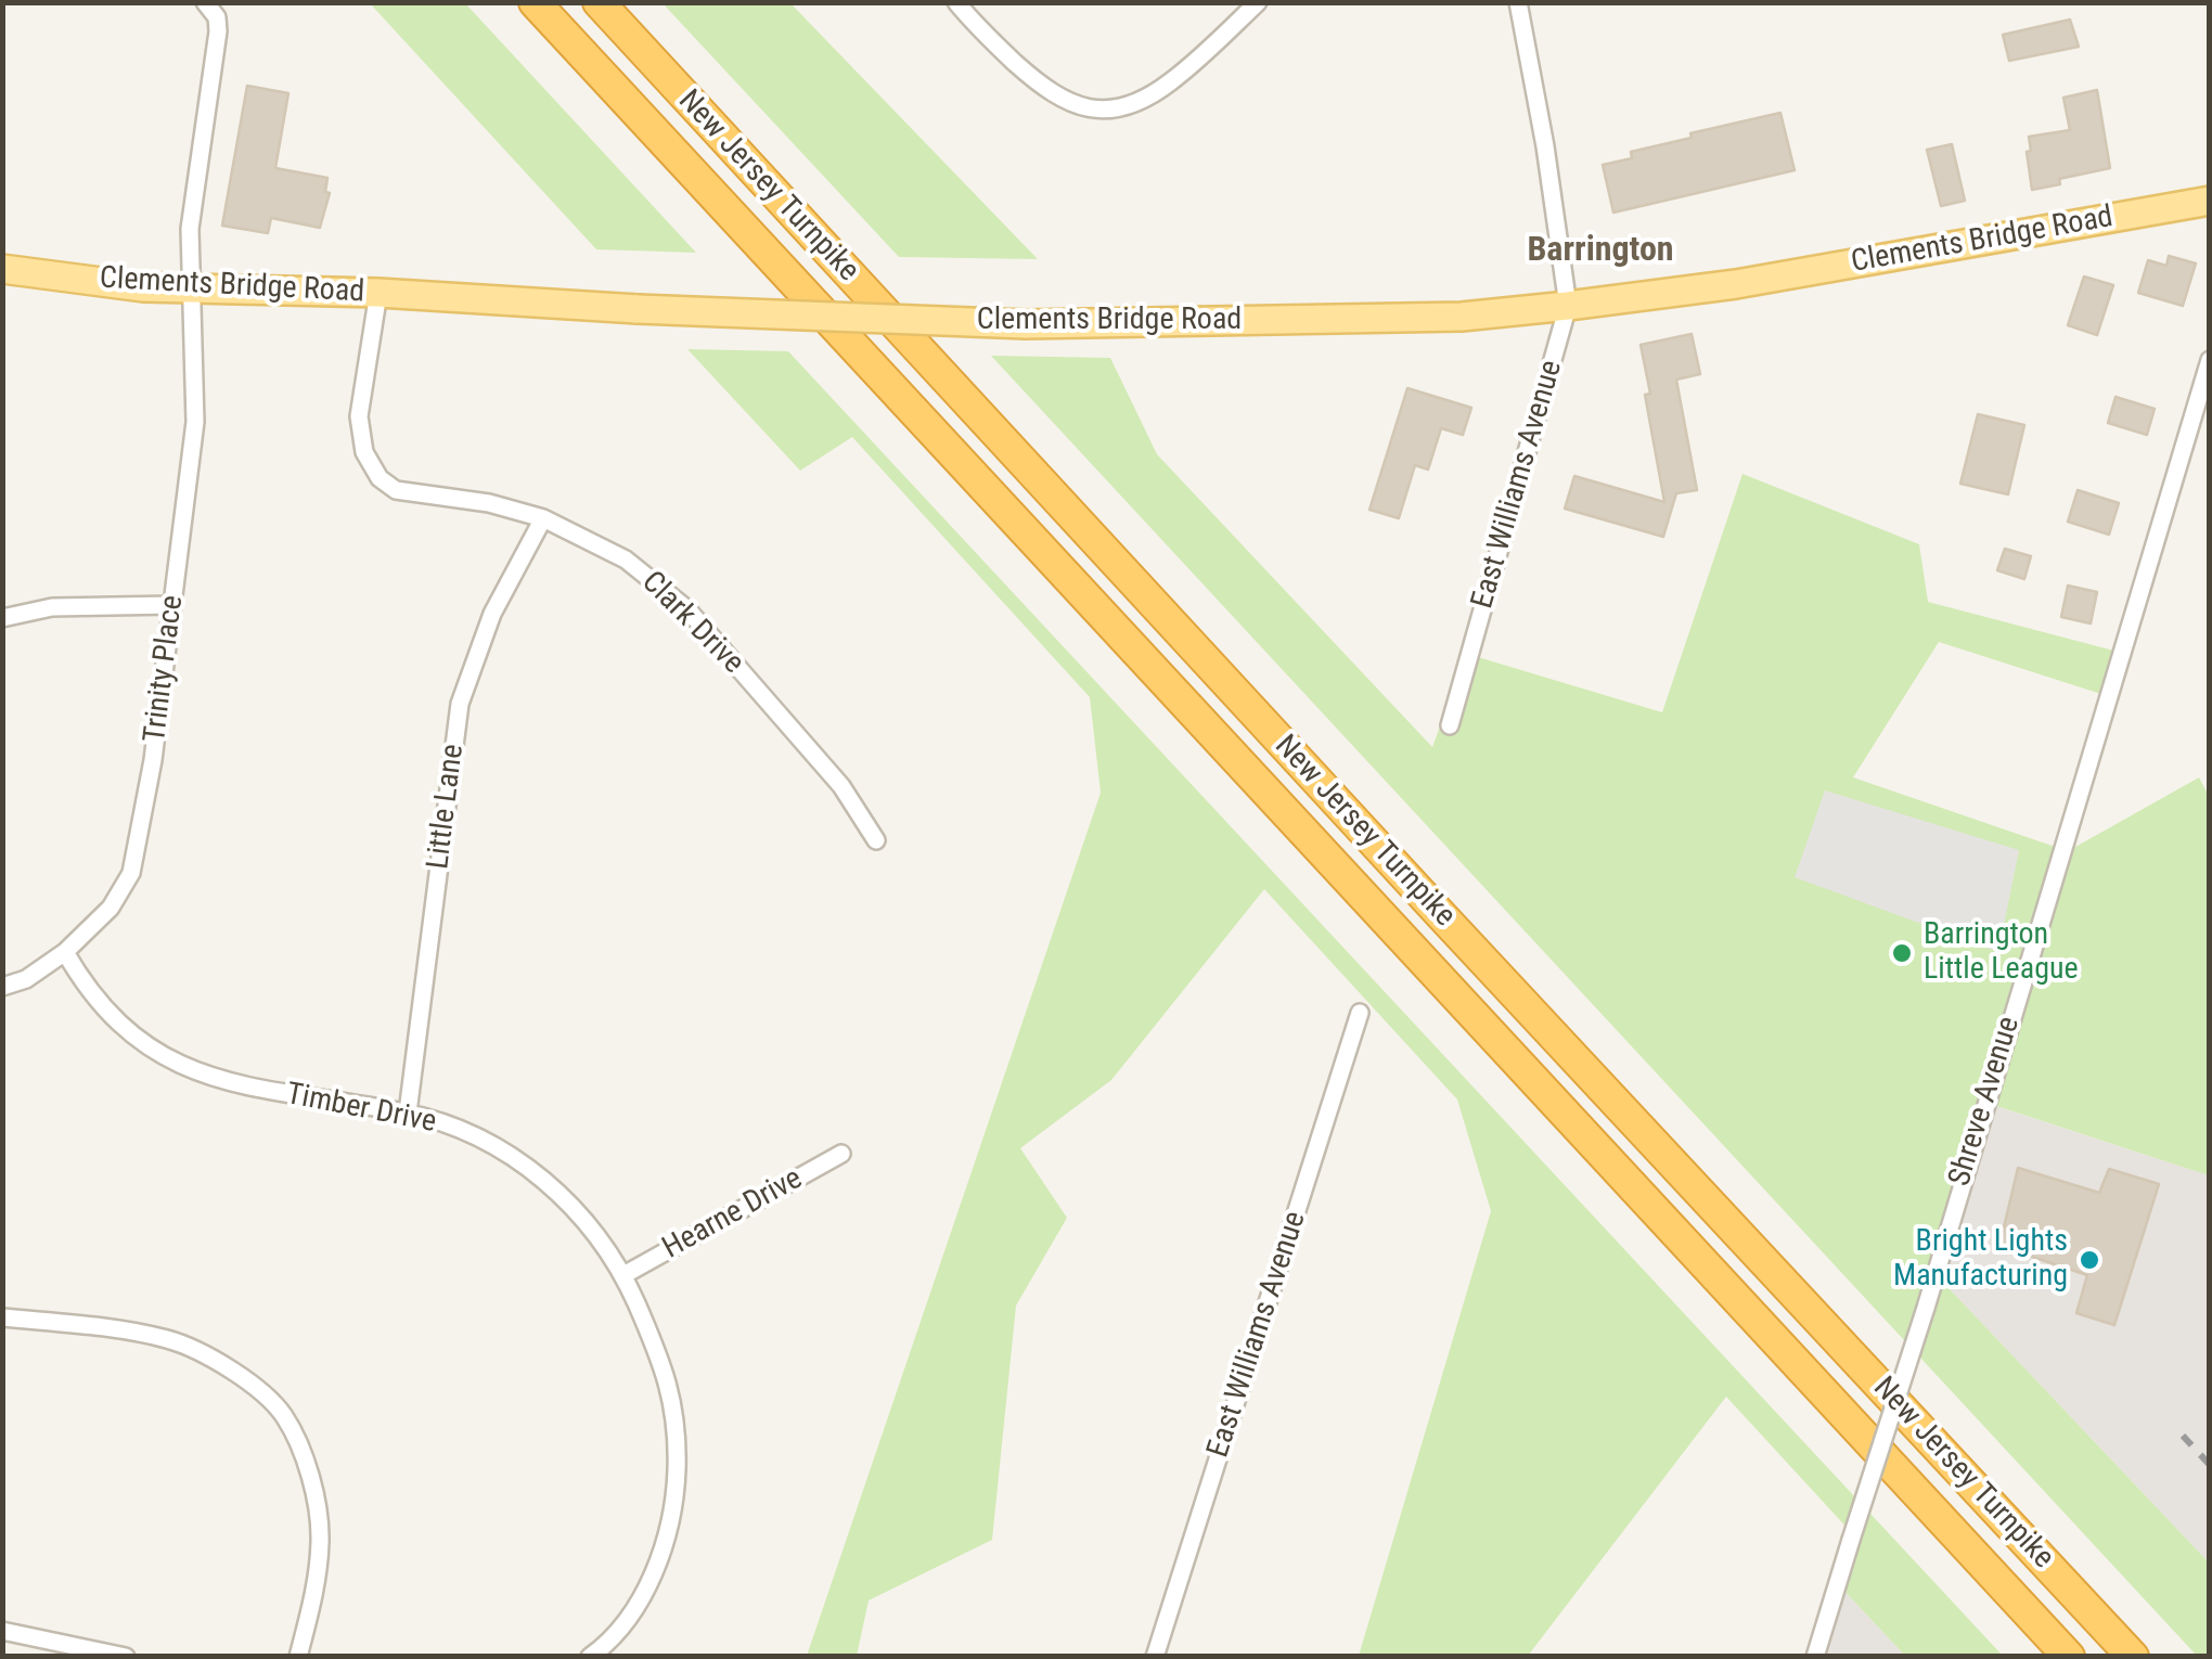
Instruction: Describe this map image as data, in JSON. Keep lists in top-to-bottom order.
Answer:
{
  "streets": {
    "highway": ["New Jersey Turnpike"],
    "main road": ["Clements Bridge Road"],
    "street": [
      "East Williams Avenue",
      "Clark Drive",
      "Trinity Place",
      "Little Lane",
      "Shreve Avenue",
      "Timber Drive",
      "Hearne Drive"
    ]
  },
  "crossings": [
    ["Clements Bridge Road", "East Williams Avenue"],
    ["Clements Bridge Road", "Clark Drive"],
    ["Clements Bridge Road", "Trinity Place"],
    ["Clark Drive", "Little Lane"],
    ["Trinity Place", "Timber Drive"],
    ["Little Lane", "Timber Drive"],
    ["Timber Drive", "Hearne Drive"]
  ],
  "districts": ["Barrington"],
  "places": ["Barrington Little League", "Bright Lights Manufacturing"]
}
